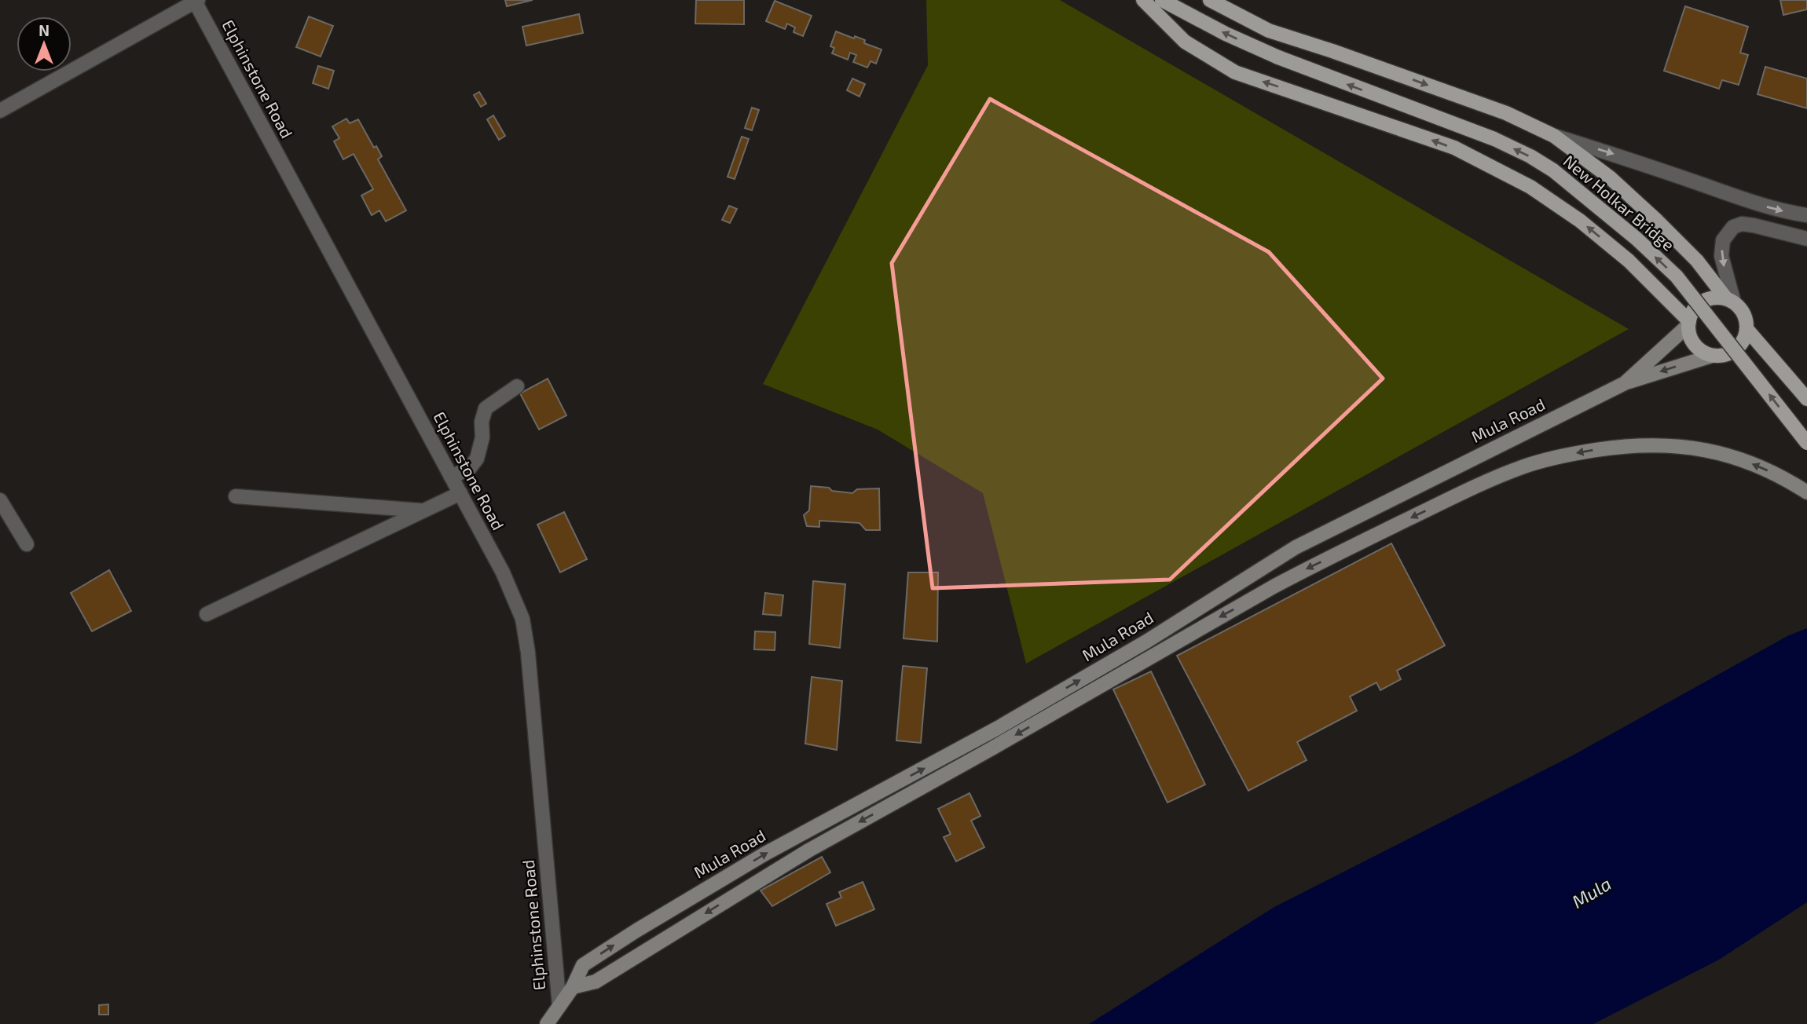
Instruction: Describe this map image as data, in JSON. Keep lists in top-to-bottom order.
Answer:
{
  "streets": {
    "main road": ["New Holkar Bridge", "Mula Road"],
    "street": ["Elphinstone Road"]
  },
  "crossings": [
    ["Elphinstone Road", "Mula Road"]
  ],
  "water": ["Mula"],
  "north": "top"
}
